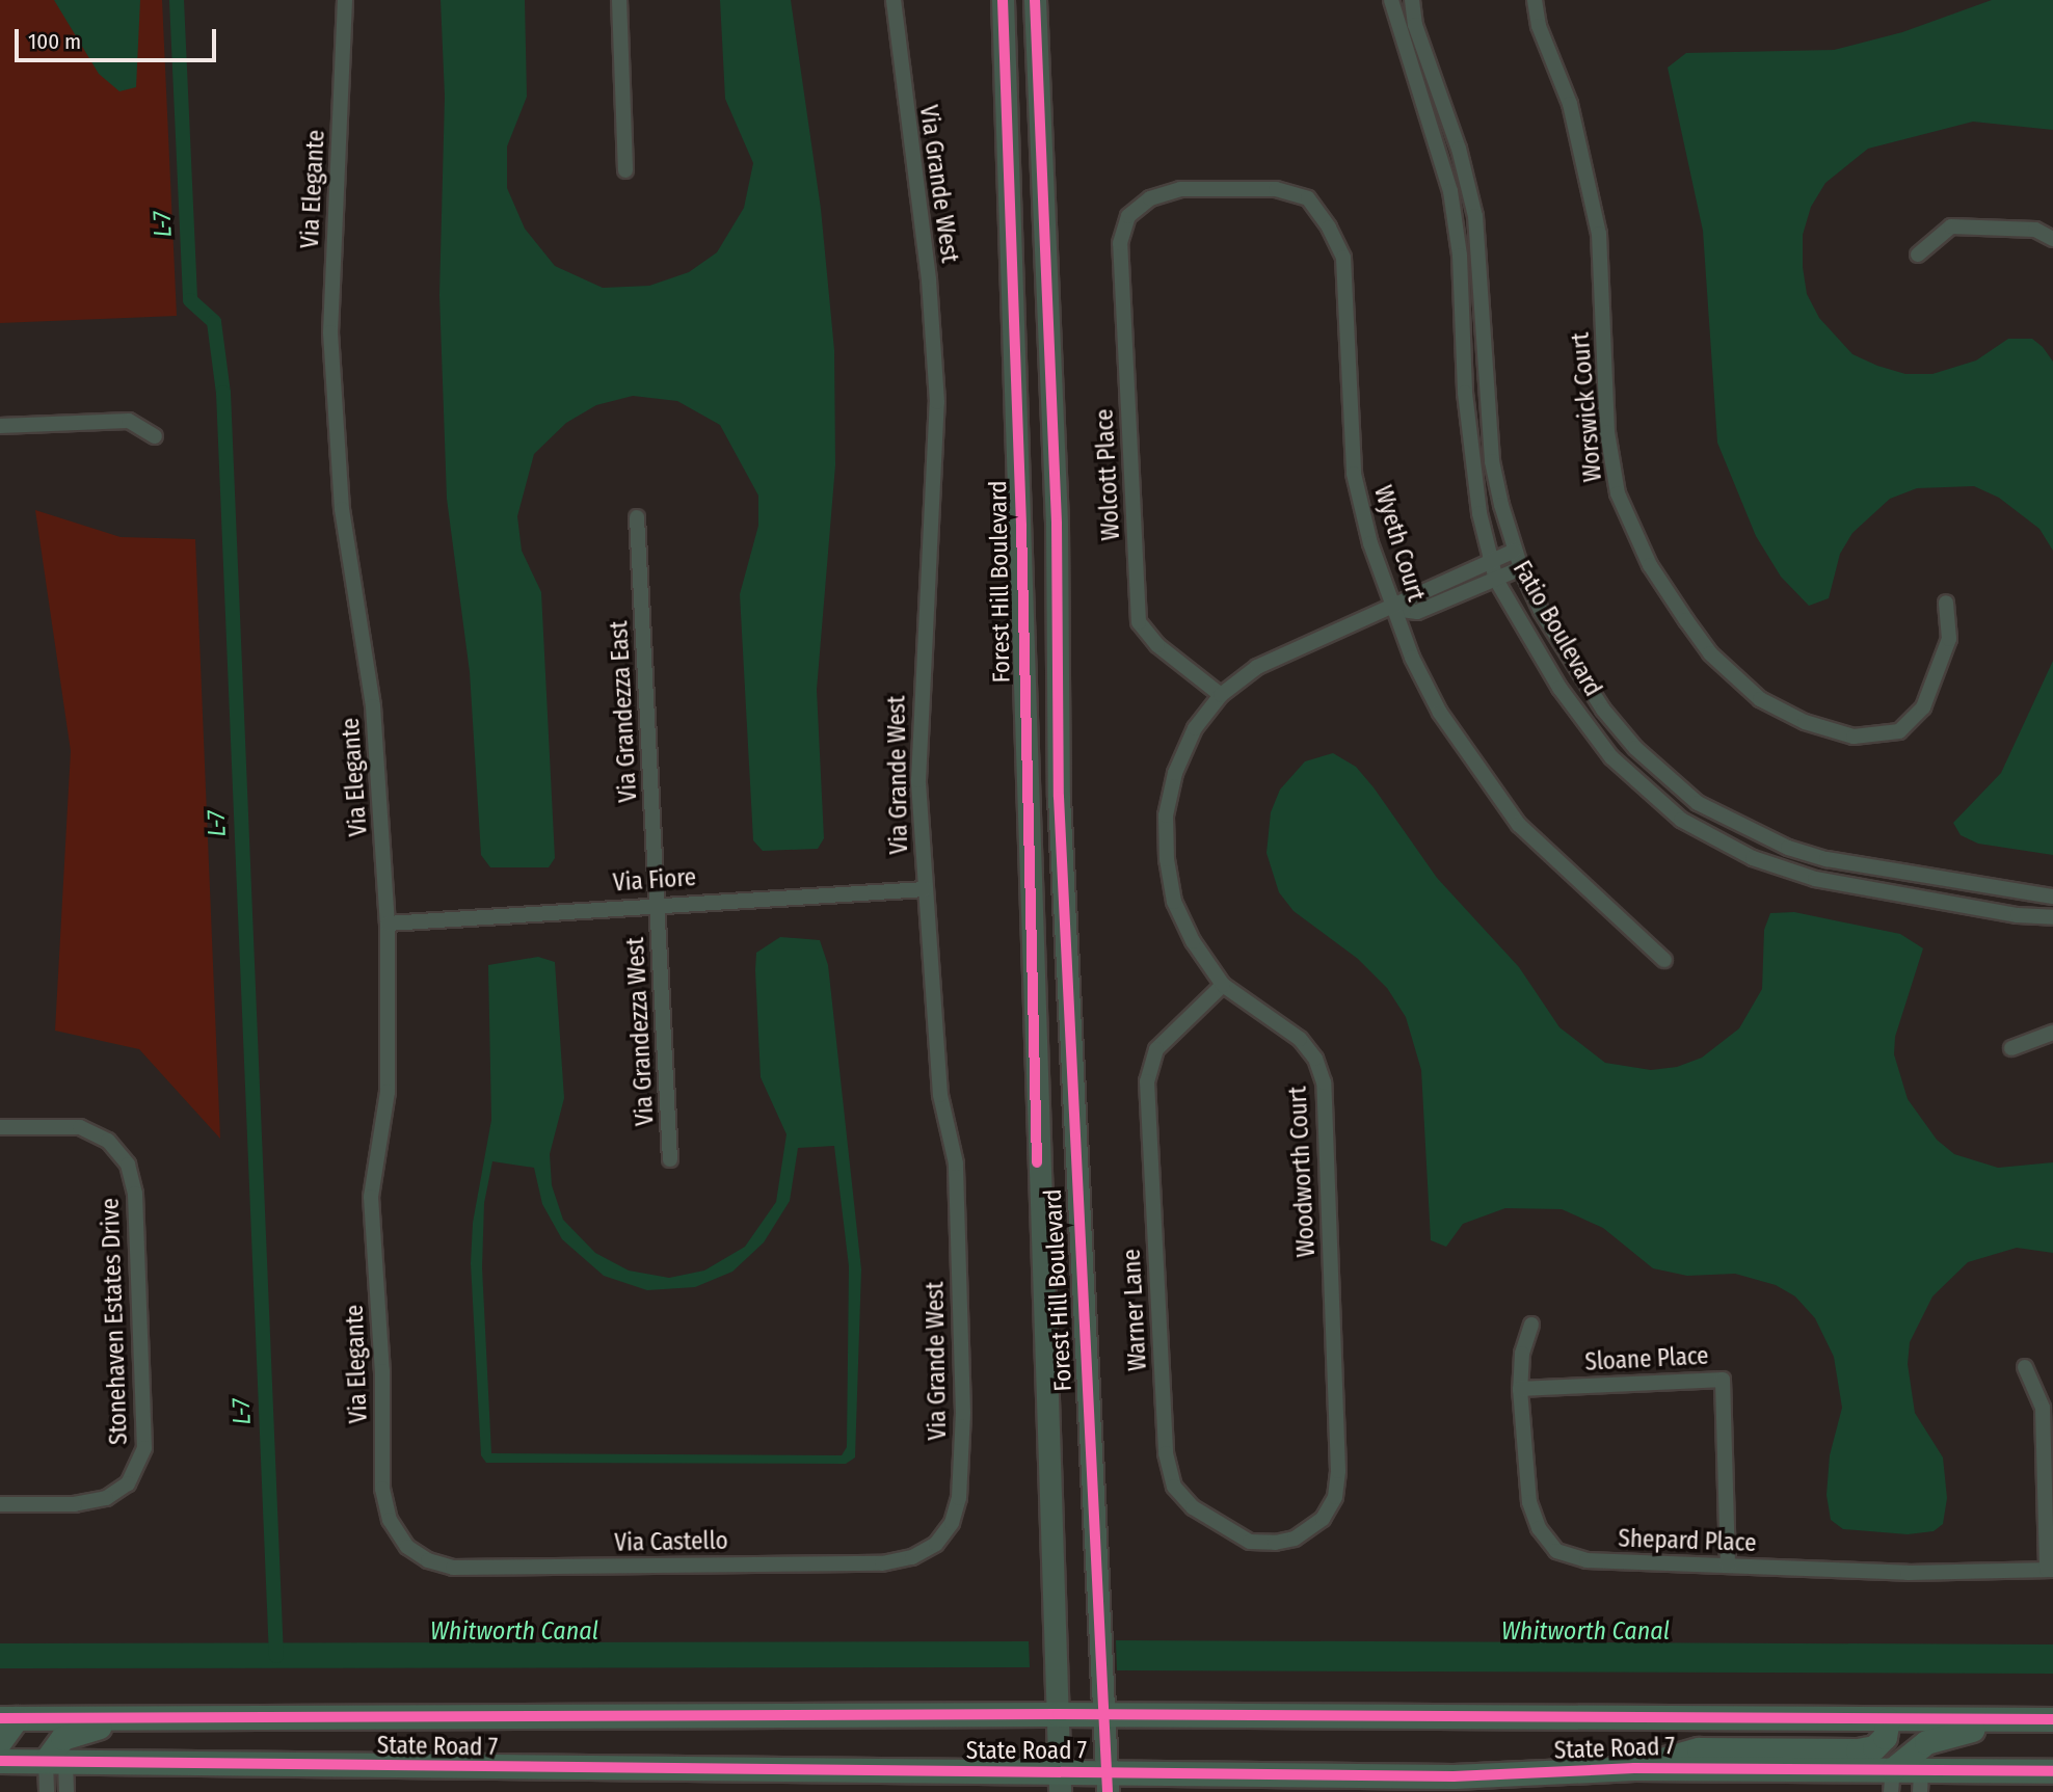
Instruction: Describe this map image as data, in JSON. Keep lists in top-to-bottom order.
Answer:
{
  "streets": {
    "main road": ["Forest Hill Boulevard", "State Road 7"],
    "street": [
      "Via Grande West",
      "Via Elegante",
      "Worswick Court",
      "Wolcott Place",
      "Wyeth Court",
      "Fatio Boulevard",
      "Via Grandezza East",
      "Via Fiore",
      "Via Grandezza West",
      "Woodworth Court",
      "Warner Lane",
      "Stonehaven Estates Drive",
      "Sloane Place",
      "Shepard Place",
      "Via Castello"
    ]
  },
  "crossings": [
    ["Via Grande West", "Via Fiore"],
    ["Via Grande West", "Via Castello"],
    ["Via Elegante", "Via Fiore"],
    ["Via Elegante", "Via Castello"],
    ["Wolcott Place", "Wyeth Court"],
    ["Wolcott Place", "Woodworth Court"],
    ["Wyeth Court", "Woodworth Court"],
    ["Forest Hill Boulevard", "State Road 7"],
    ["Fatio Boulevard", "Woodworth Court"],
    ["Via Grandezza East", "Via Fiore"],
    ["Via Grandezza East", "Via Grandezza West"],
    ["Via Fiore", "Via Grandezza West"],
    ["Woodworth Court", "Warner Lane"],
    ["Sloane Place", "Shepard Place"]
  ],
  "water": ["L-7", "Whitworth Canal"],
  "scale_bar": "100 m"
}
